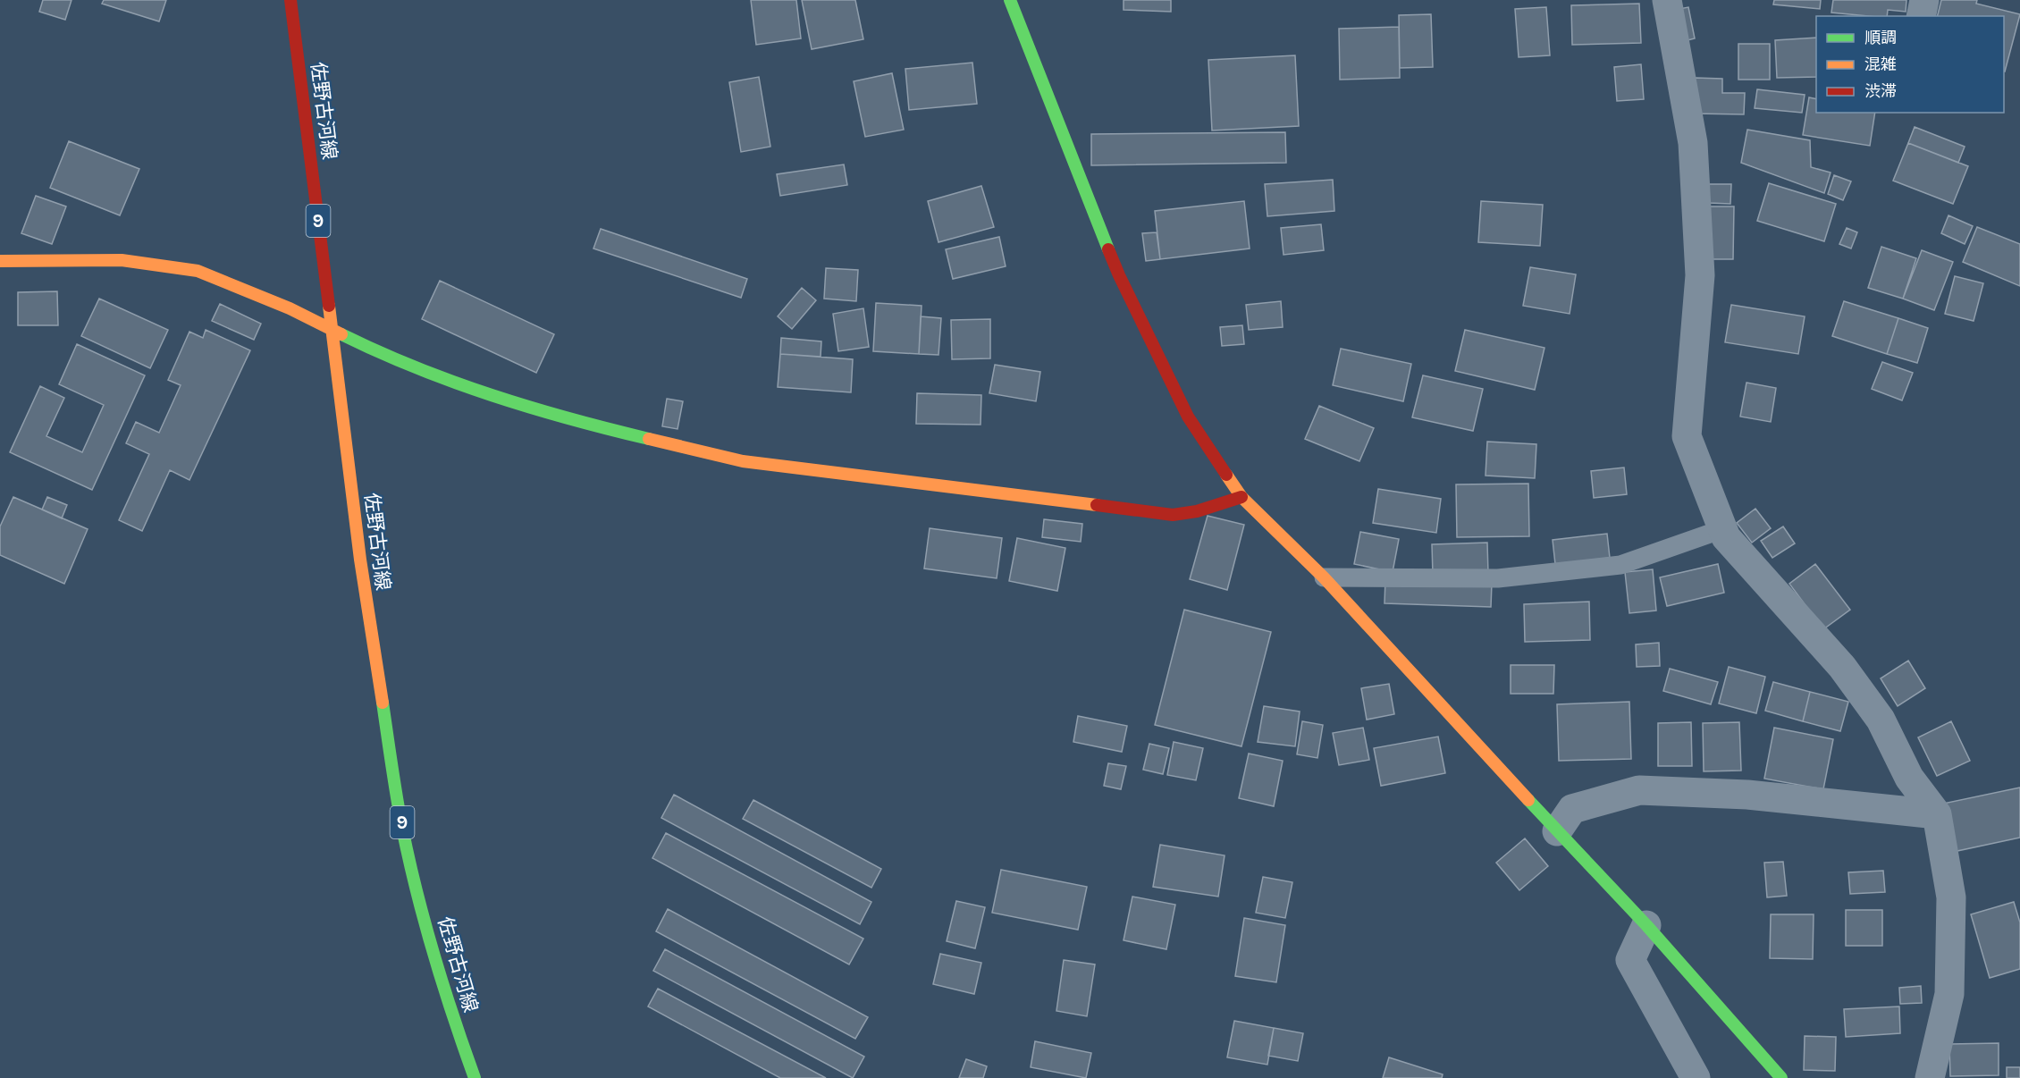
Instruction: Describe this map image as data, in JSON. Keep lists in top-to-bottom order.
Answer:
{
  "streets": {
    "street": ["佐野古河線", "9"]
  },
  "legend": ["順調", "混雑", "渋滞"]
}
